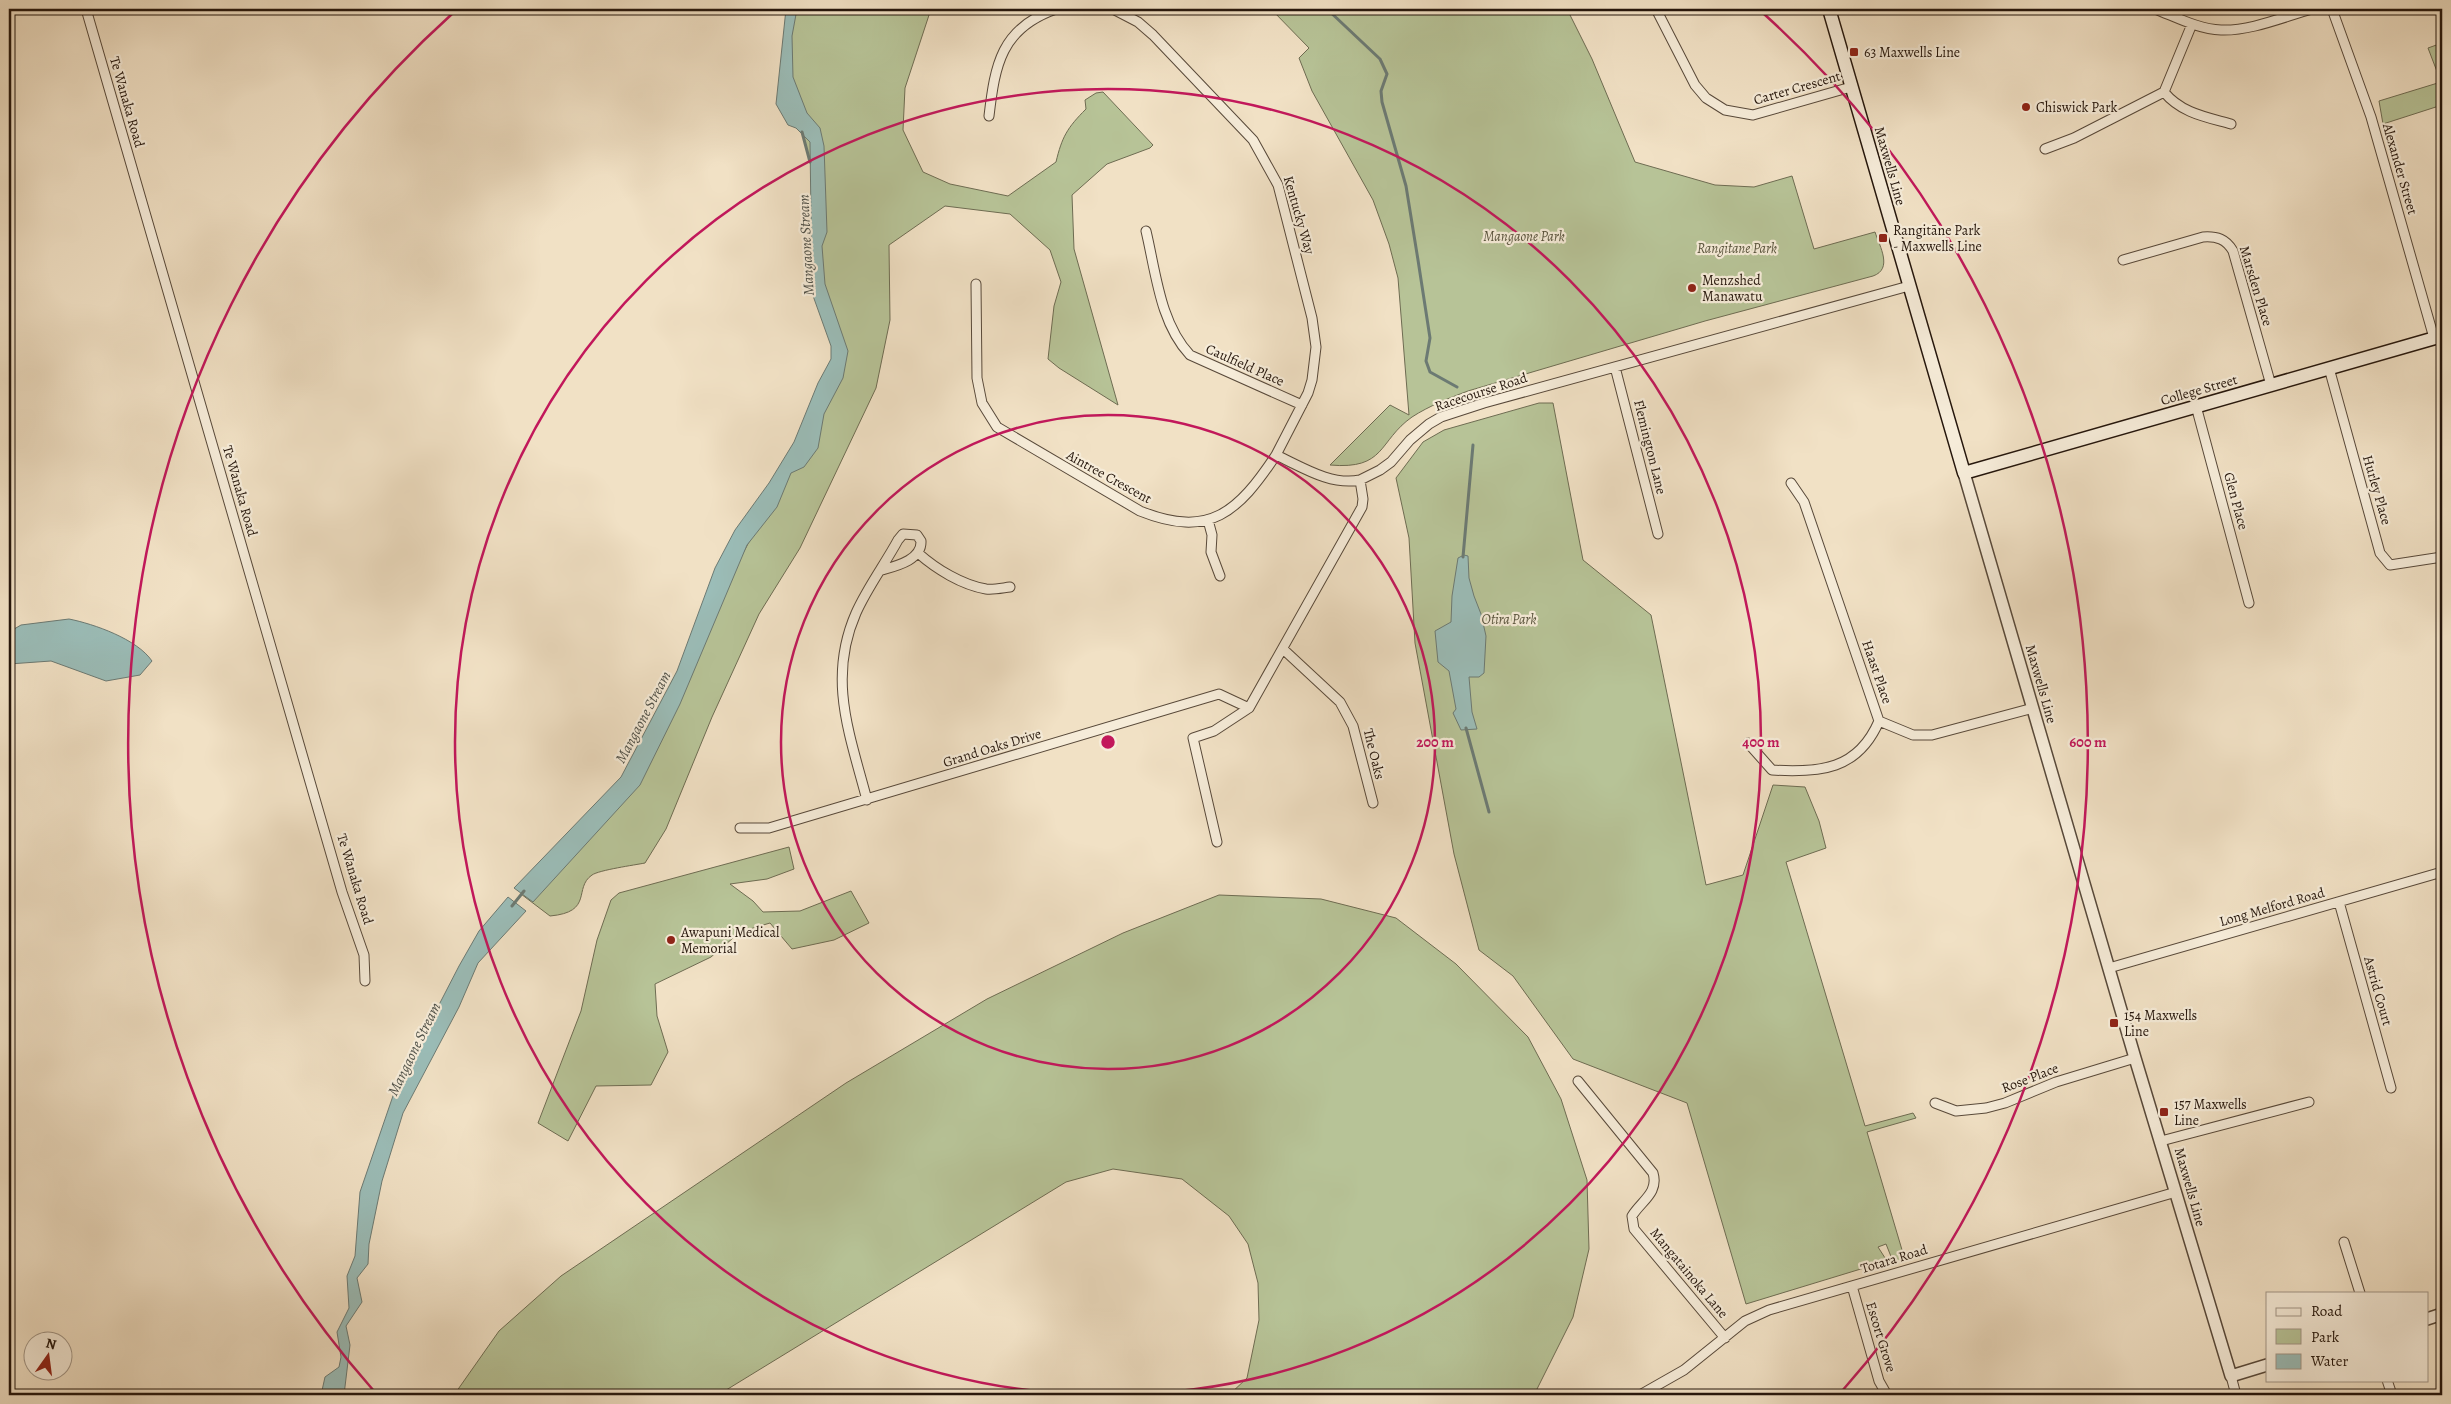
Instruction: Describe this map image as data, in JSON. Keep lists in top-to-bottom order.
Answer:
{
  "streets": {
    "main road": ["Maxwells Line", "College Street"],
    "street": [
      "Carter Crescent",
      "Te Wanaka Road",
      "Alexander Street",
      "Kentucky Way",
      "Marsden Place",
      "Caulfield Place",
      "Racecourse Road",
      "Flemington Lane",
      "Aintree Crescent",
      "Hurley Place",
      "Glen Place",
      "Haast Place",
      "Grand Oaks Drive",
      "The Oaks",
      "Long Melford Road",
      "Astrid Court",
      "Rose Place",
      "Totara Road",
      "Mangatainoka Lane",
      "Escort Grove"
    ]
  },
  "crossings": [
    ["Carter Crescent", "Maxwells Line"],
    ["Maxwells Line", "College Street"],
    ["Maxwells Line", "Racecourse Road"],
    ["Maxwells Line", "Haast Place"],
    ["Maxwells Line", "Long Melford Road"],
    ["Maxwells Line", "Rose Place"],
    ["Maxwells Line", "Totara Road"],
    ["Alexander Street", "College Street"],
    ["Kentucky Way", "Caulfield Place"],
    ["Kentucky Way", "Aintree Crescent"],
    ["Marsden Place", "College Street"],
    ["College Street", "Hurley Place"],
    ["College Street", "Glen Place"],
    ["Racecourse Road", "Flemington Lane"],
    ["Long Melford Road", "Astrid Court"],
    ["Totara Road", "Mangatainoka Lane"],
    ["Totara Road", "Escort Grove"]
  ],
  "water": ["Mangaone Stream"],
  "parks": ["Mangaone Park", "Rangitane Park", "Otira Park"],
  "places": {
    "transit": [
      "63 Maxwells Line",
      "Rangitāne Park - Maxwells Line",
      "154 Maxwells Line",
      "157 Maxwells Line"
    ],
    "other": ["Chiswick Park", "Menzshed Manawatu", "Awapuni Medical Memorial"]
  },
  "legend": ["Road", "Park", "Water"],
  "north": "top",
  "rings": ["200 m", "400 m", "600 m"]
}
